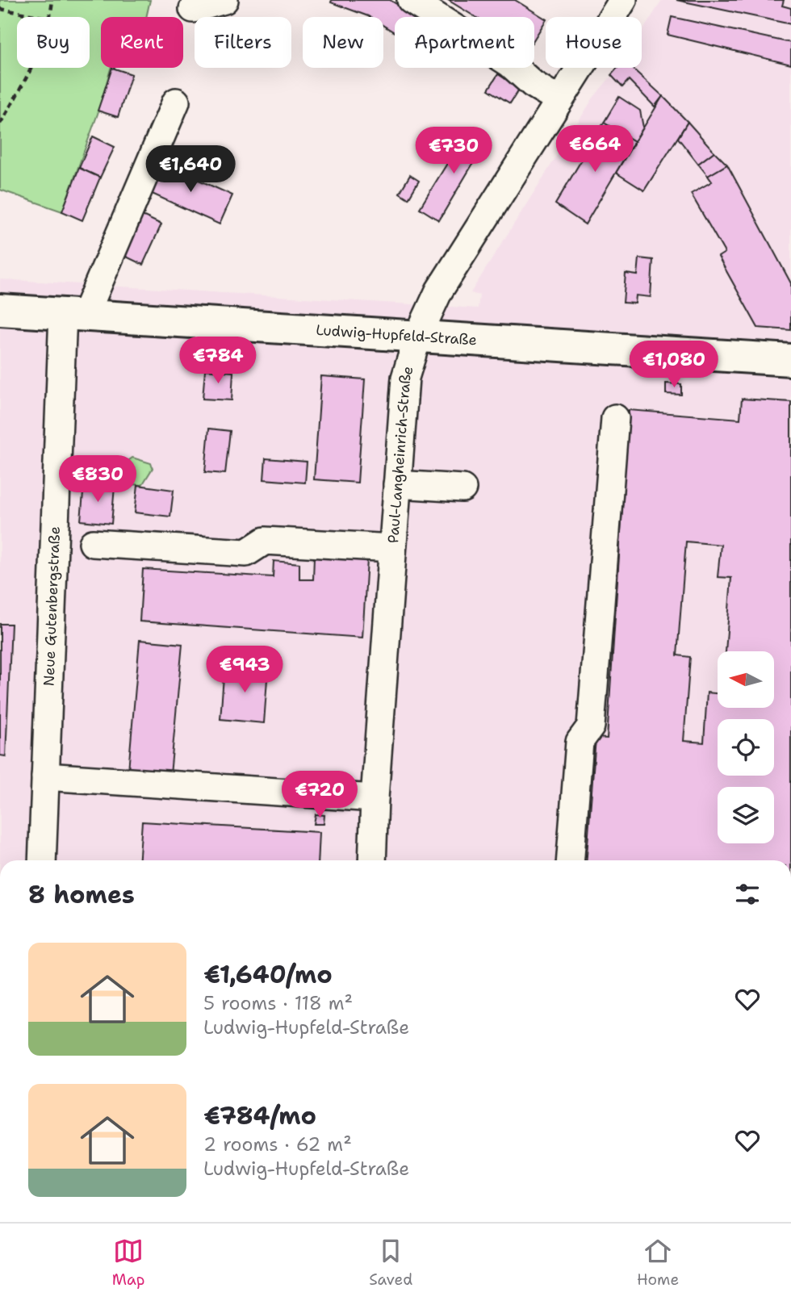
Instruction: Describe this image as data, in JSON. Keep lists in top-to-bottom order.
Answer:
{
  "streets": {
    "main road": ["Ludwig-Hupfeld-Straße"],
    "street": ["Paul-Langheinrich-Straße", "Neue Gutenbergstraße"]
  },
  "crossings": [
    ["Ludwig-Hupfeld-Straße", "Paul-Langheinrich-Straße"],
    ["Ludwig-Hupfeld-Straße", "Neue Gutenbergstraße"]
  ],
  "north": "left",
  "page": {
    "chip": [
      "Buy",
      "Rent",
      "Filters",
      "New",
      "Apartment",
      "House"
    ],
    "price": [
      "€664",
      "€730",
      "€1,640",
      "€784",
      "€1,080",
      "€830",
      "€943",
      "€720"
    ],
    "heading": "8 homes",
    "list": [
      {
        "name": "€1,640/mo",
        "note": "5 rooms · 118 m² · Ludwig-Hupfeld-Straße"
      },
      {
        "name": "€784/mo",
        "note": "2 rooms · 62 m² · Ludwig-Hupfeld-Straße"
      }
    ],
    "tabs": ["Map", "Saved", "Home"]
  }
}
